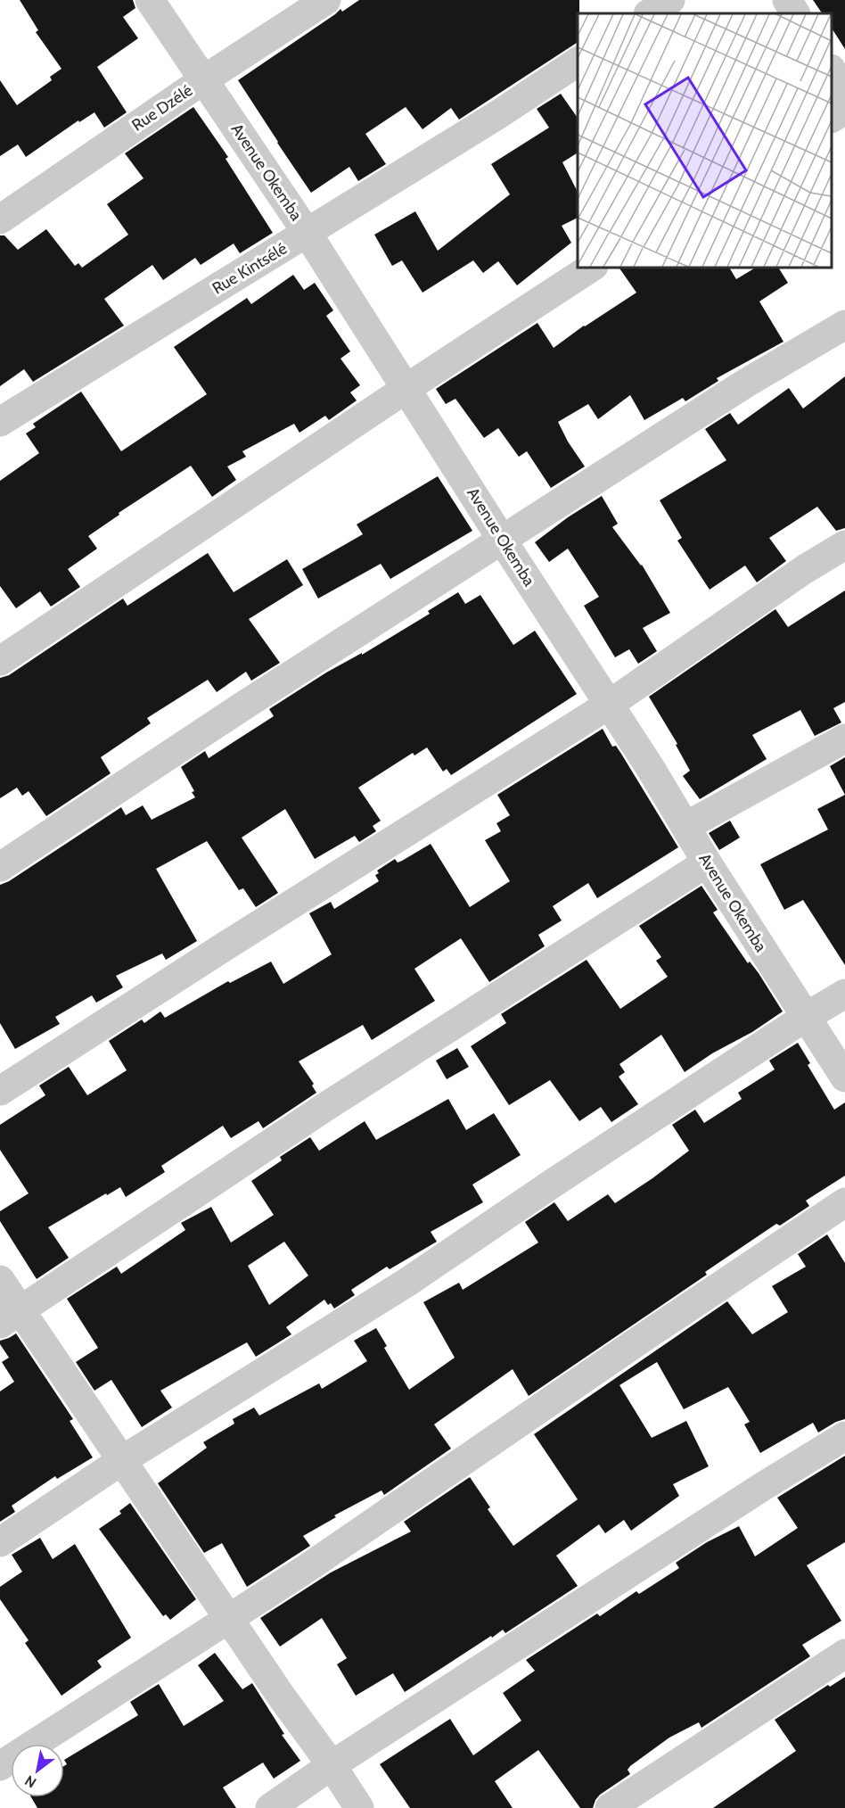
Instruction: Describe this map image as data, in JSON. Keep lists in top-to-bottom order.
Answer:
{
  "streets": {
    "street": ["Rue Dzélé", "Avenue Okemba", "Rue Kintsélé"]
  },
  "crossings": [
    ["Rue Dzélé", "Avenue Okemba"],
    ["Avenue Okemba", "Rue Kintsélé"]
  ],
  "north": "bottom left"
}
